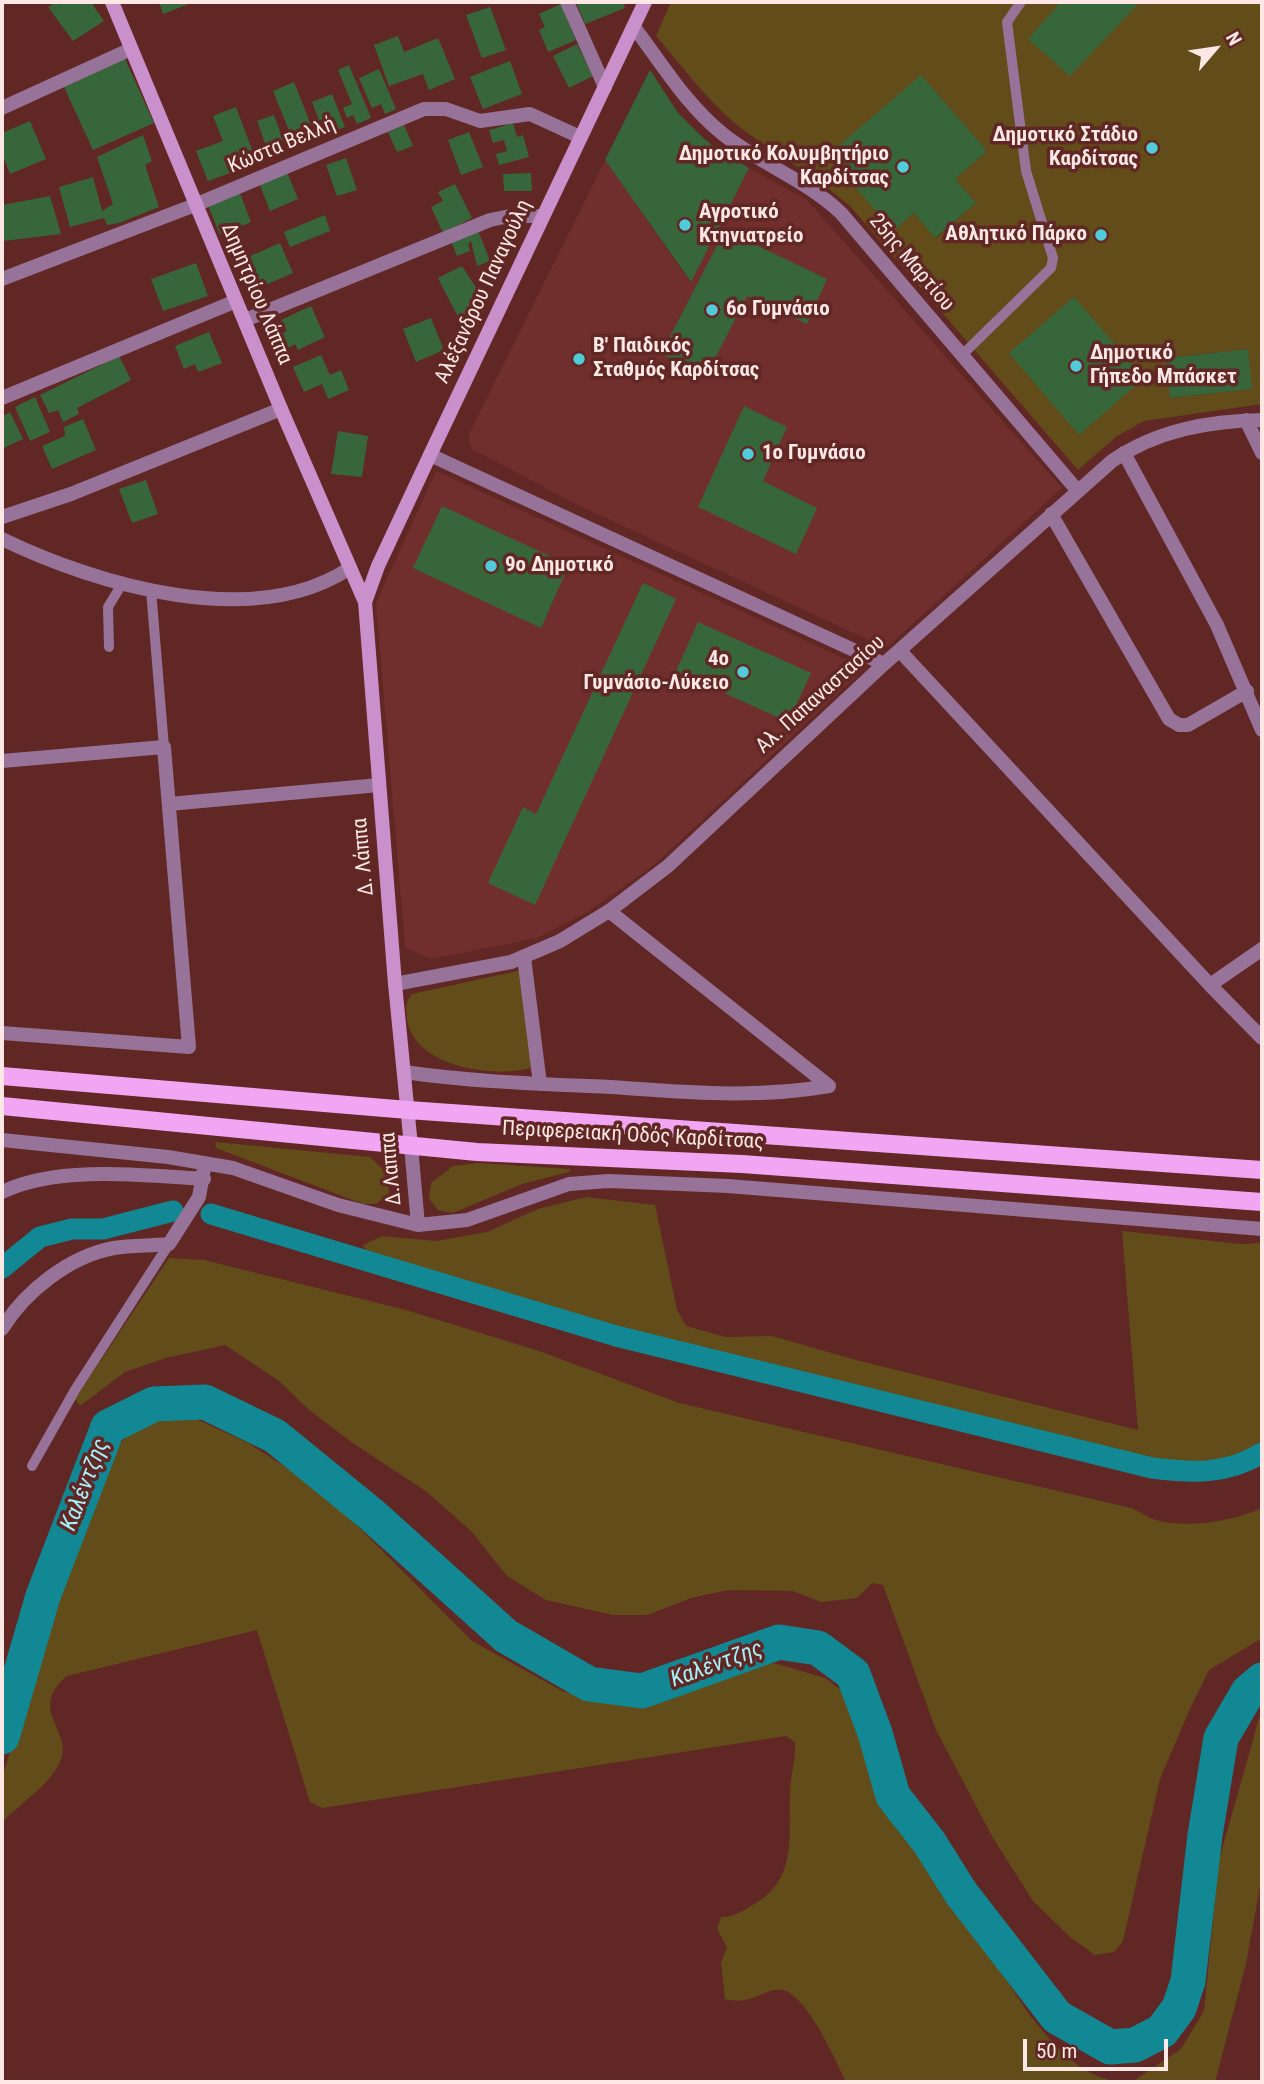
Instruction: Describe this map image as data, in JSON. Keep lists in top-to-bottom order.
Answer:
{
  "streets": {
    "main road": ["Περιφερειακή Οδός Καρδίτσας"],
    "street": [
      "Κώστα Βελλή",
      "25ης Μαρτίου",
      "Αλέξανδρου Παναγούλη",
      "Δημητρίου Λάππα",
      "Αλ. Παπαναστασίου",
      "Δ. Λάππα",
      "Δ.Λαππα"
    ]
  },
  "crossings": [
    ["Κώστα Βελλή", "Αλέξανδρου Παναγούλη"],
    ["Κώστα Βελλή", "Δημητρίου Λάππα"],
    ["25ης Μαρτίου", "Αλέξανδρου Παναγούλη"],
    ["25ης Μαρτίου", "Αλ. Παπαναστασίου"],
    ["Αλέξανδρου Παναγούλη", "Δημητρίου Λάππα"],
    ["Αλέξανδρου Παναγούλη", "Δ. Λάππα"],
    ["Δημητρίου Λάππα", "Δ. Λάππα"],
    ["Αλ. Παπαναστασίου", "Δ. Λάππα"],
    ["Δ. Λάππα", "Περιφερειακή Οδός Καρδίτσας"],
    ["Δ. Λάππα", "Δ.Λαππα"],
    ["Περιφερειακή Οδός Καρδίτσας", "Δ.Λαππα"]
  ],
  "water": ["Καλέντζης"],
  "places": [
    "Δημοτικό Στάδιο Καρδίτσας",
    "Δημοτικό Κολυμβητήριο Καρδίτσας",
    "Αγροτικό Κτηνιατρείο",
    "Αθλητικό Πάρκο",
    "6ο Γυμνάσιο",
    "Β' Παιδικός Σταθμός Καρδίτσας",
    "Δημοτικό Γήπεδο Μπάσκετ",
    "1ο Γυμνάσιο",
    "9ο Δημοτικό",
    "4ο Γυμνάσιο-Λύκειο"
  ],
  "scale_bar": "50 m",
  "north": "top right"
}
